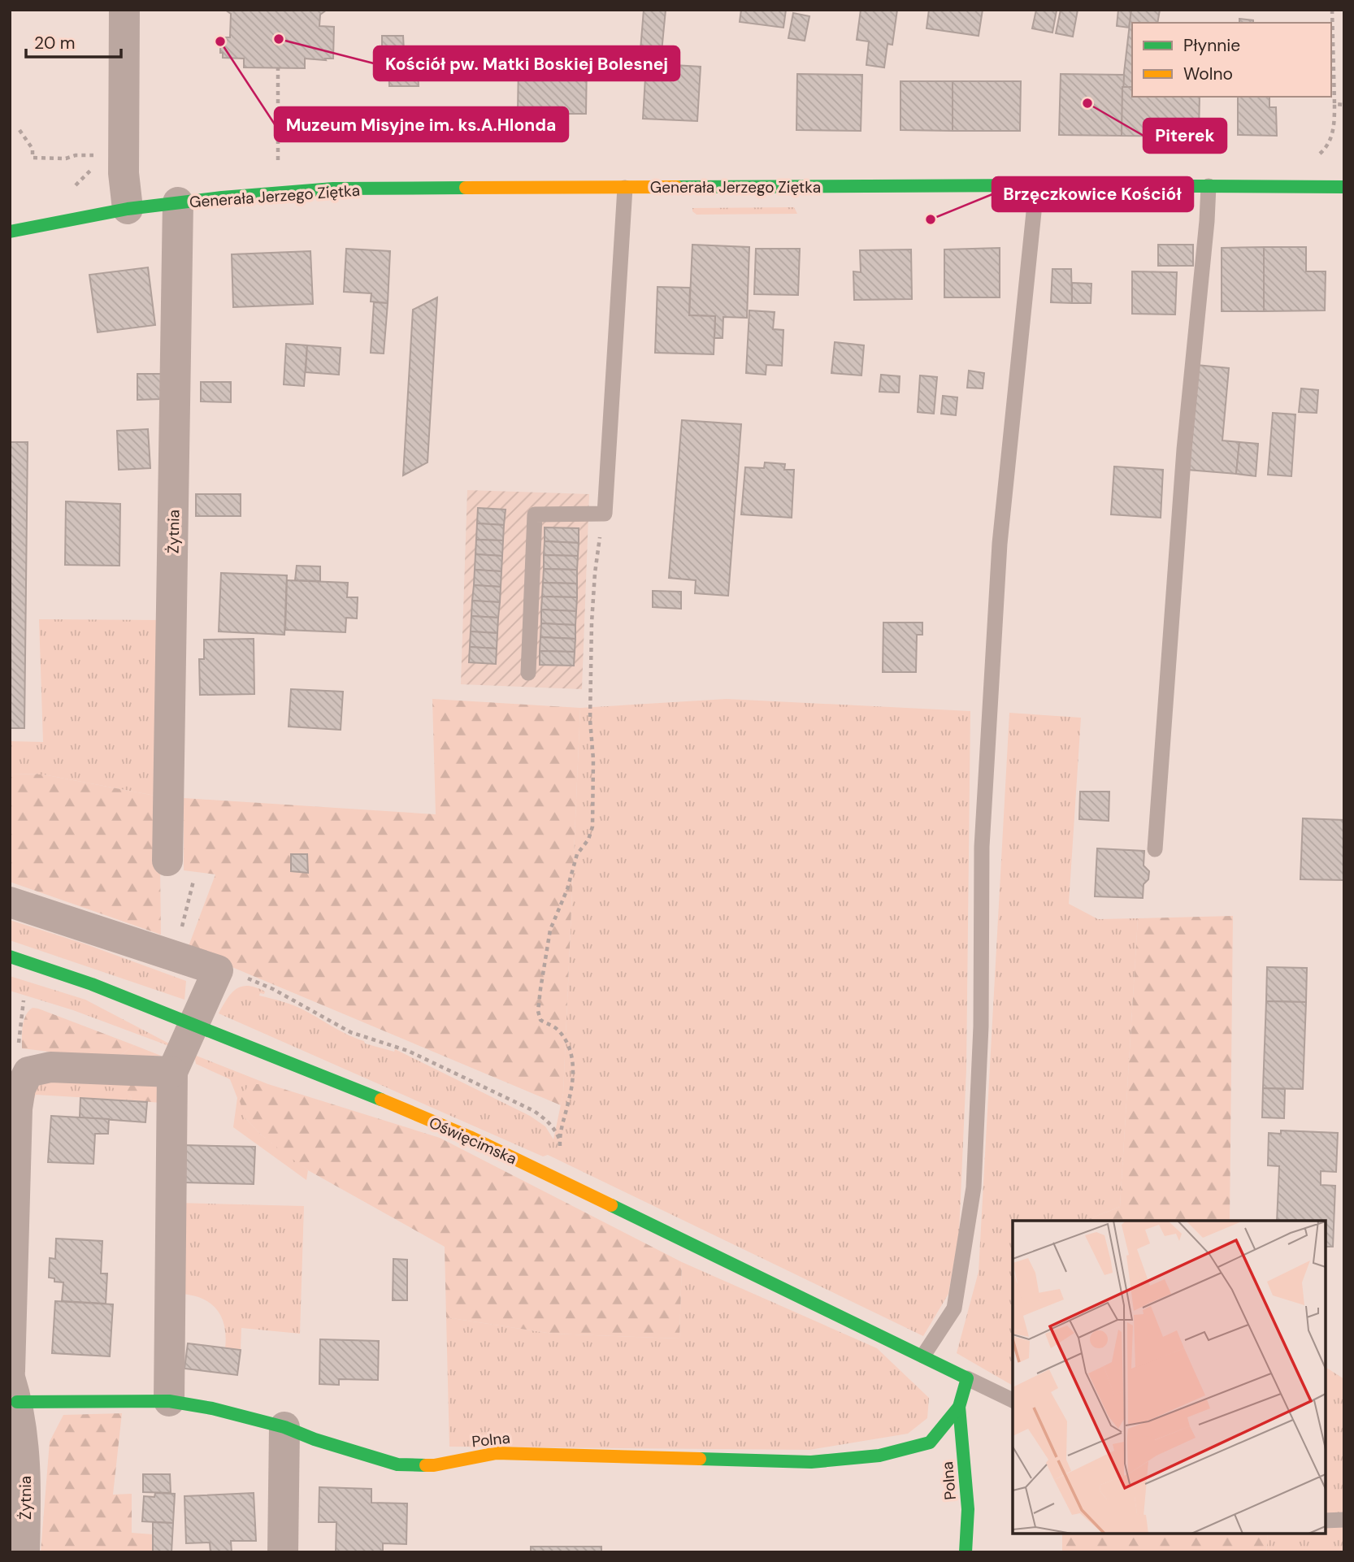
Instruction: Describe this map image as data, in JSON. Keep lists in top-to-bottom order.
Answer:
{
  "streets": {
    "street": [
      "Generała Jerzego Ziętka",
      "Żytnia",
      "Oświęcimska",
      "Polna"
    ]
  },
  "crossings": [
    ["Generała Jerzego Ziętka", "Żytnia"],
    ["Żytnia", "Polna"],
    ["Oświęcimska", "Polna"]
  ],
  "places": [
    "Kościół pw. Matki Boskiej Bolesnej",
    "Muzeum Misyjne im. ks.A.Hlonda",
    "Piterek",
    "Brzęczkowice Kościół"
  ],
  "legend": ["Płynnie", "Wolno"],
  "scale_bar": "20 m"
}
